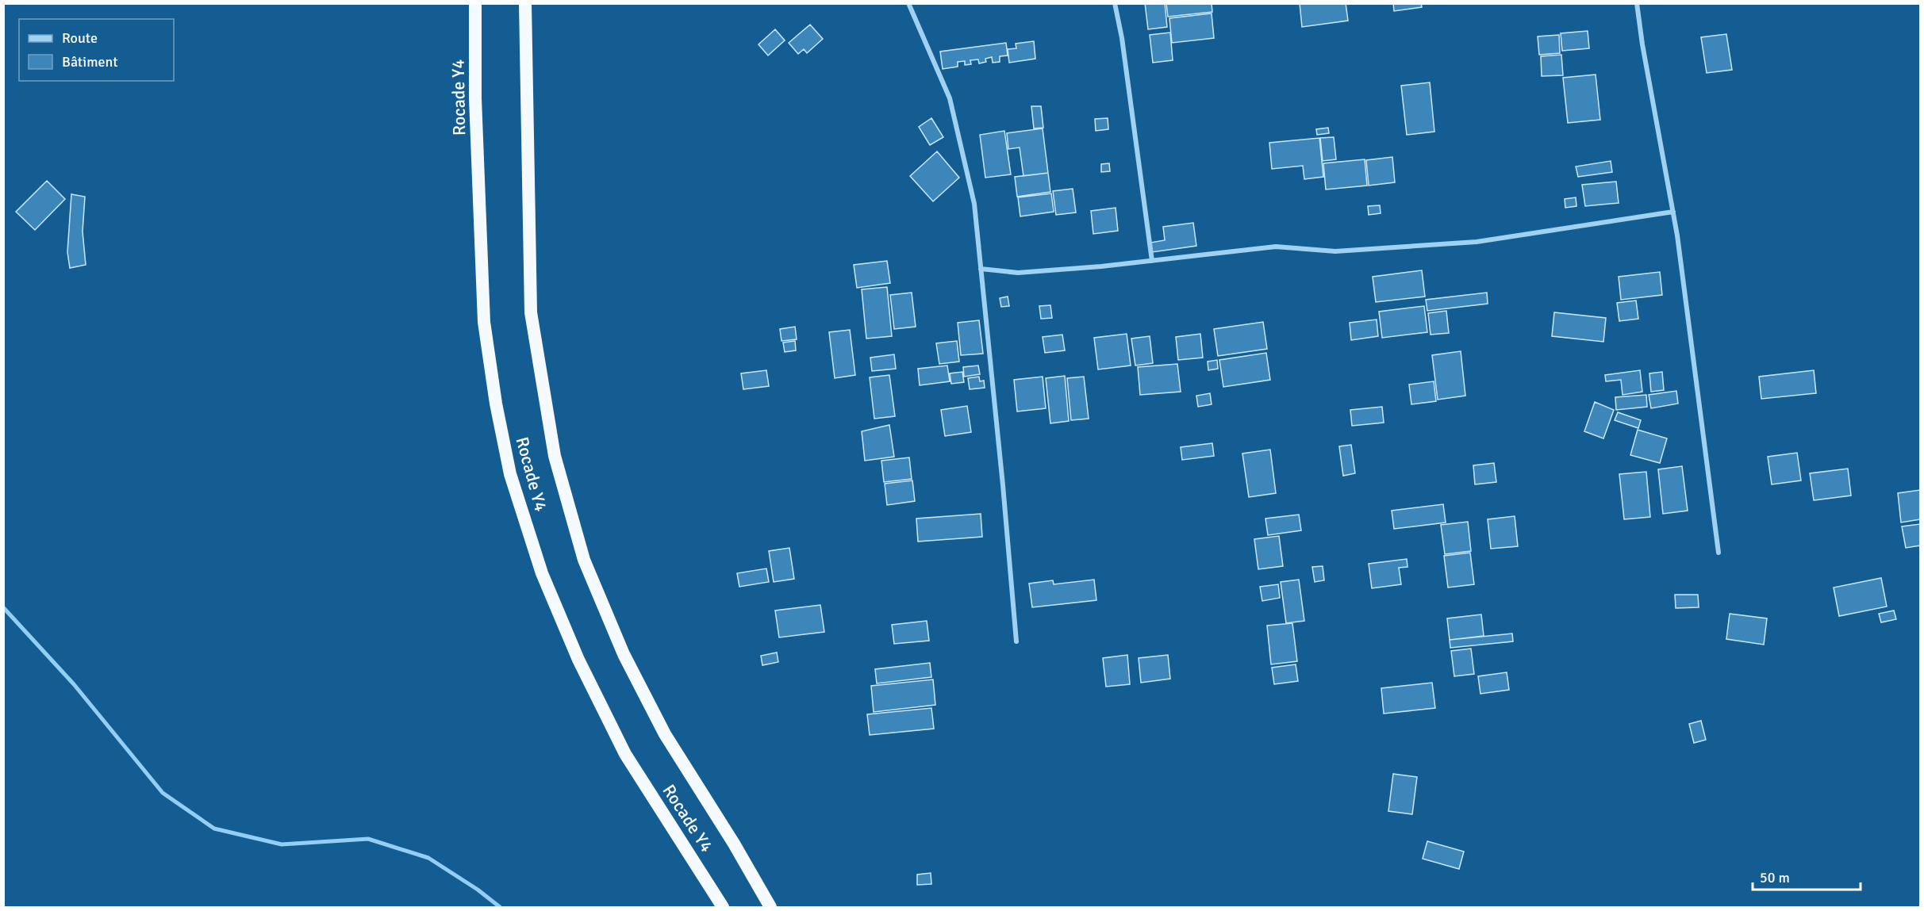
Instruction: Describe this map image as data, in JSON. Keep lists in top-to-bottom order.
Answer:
{
  "streets": {
    "highway": ["Rocade Y4"]
  },
  "legend": ["Route", "Bâtiment"],
  "scale_bar": "50 m"
}
